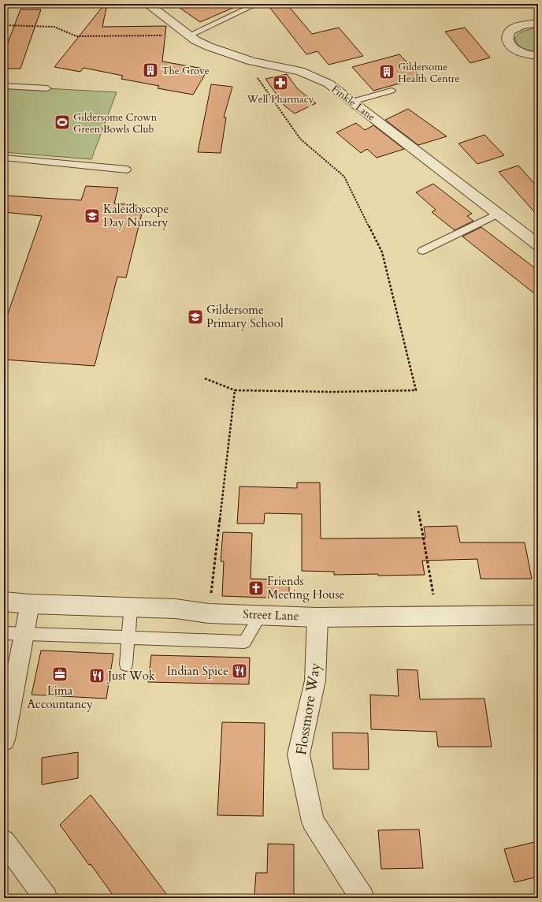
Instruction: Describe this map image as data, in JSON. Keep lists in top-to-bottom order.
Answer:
{
  "streets": {
    "street": ["Finkle Lane", "Street Lane", "Flossmore Way"]
  },
  "crossings": [
    ["Street Lane", "Flossmore Way"]
  ],
  "places": {
    "building": ["The Grove", "Gildersome Health Centre"],
    "pharmacy": ["Well Pharmacy"],
    "sports": ["Gildersome Crown Green Bowls Club"],
    "school or university": ["Kaleidoscope Day Nursery", "Gildersome Primary School"],
    "church": ["Friends Meeting House"],
    "restaurant": ["Indian Spice", "Just Wok"],
    "office": ["Lima Accountancy"]
  }
}
